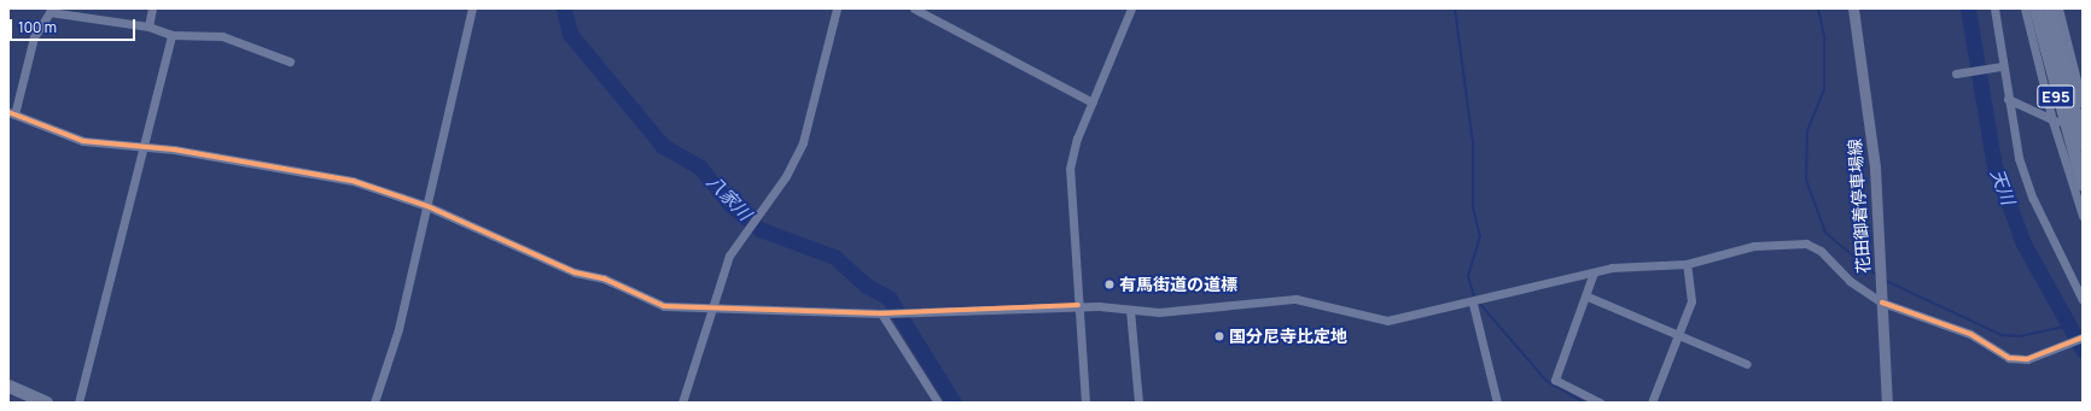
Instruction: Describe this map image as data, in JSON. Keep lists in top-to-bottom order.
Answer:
{
  "streets": {
    "highway": ["E95"],
    "main road": ["花田御着停車場線"]
  },
  "water": ["天川", "八家川"],
  "places": ["有馬街道の道標", "国分尼寺比定地"],
  "scale_bar": "100 m"
}
